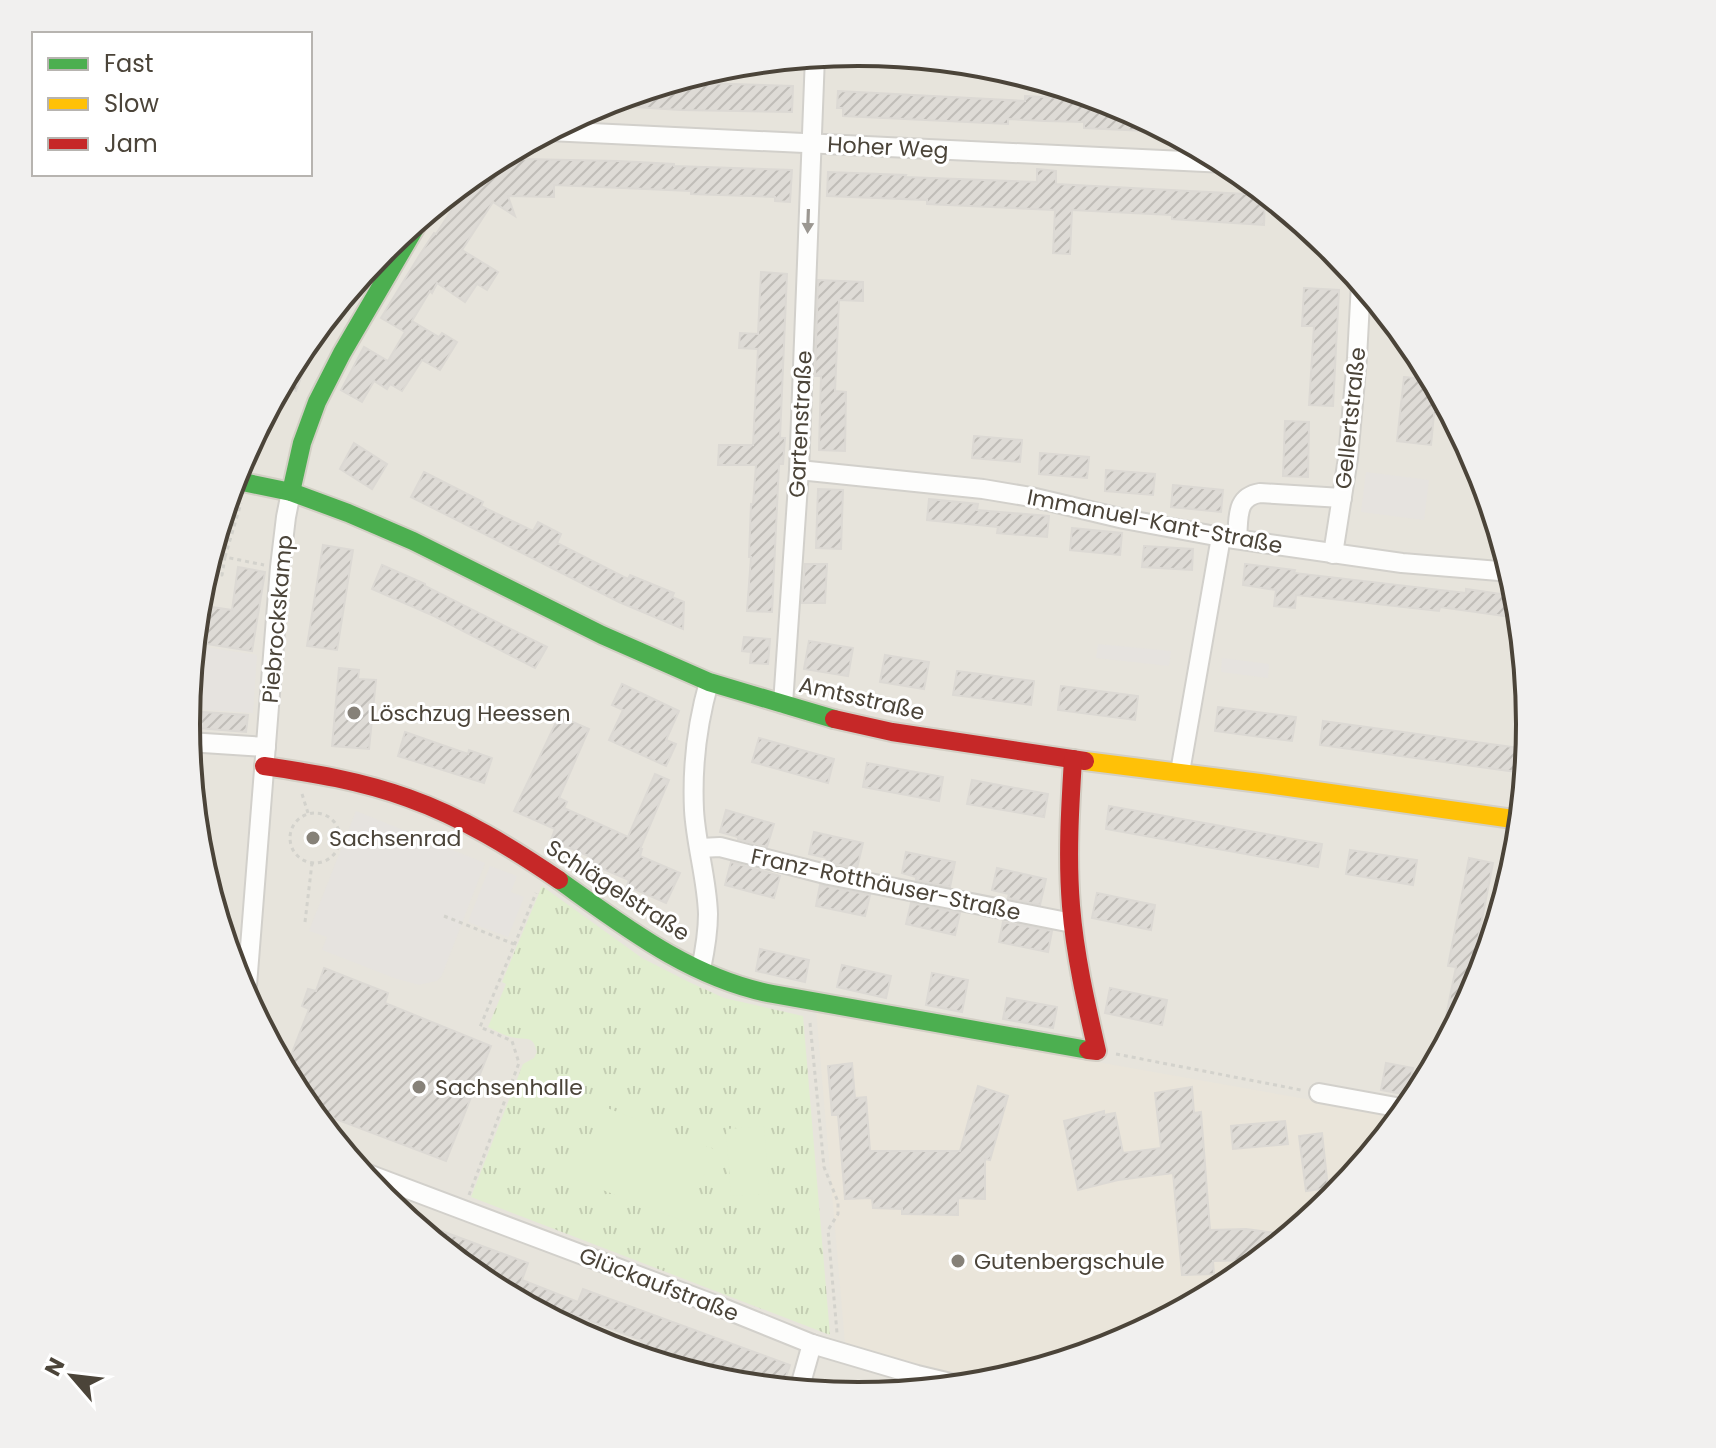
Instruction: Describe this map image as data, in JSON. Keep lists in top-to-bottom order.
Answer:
{
  "streets": {
    "street": [
      "Hoher Weg",
      "Gellertstraße",
      "Gartenstraße",
      "Immanuel-Kant-Straße",
      "Piebrockskamp",
      "Amtsstraße",
      "Franz-Rotthäuser-Straße",
      "Schlägelstraße",
      "Glückaufstraße"
    ]
  },
  "crossings": [
    ["Hoher Weg", "Gartenstraße"],
    ["Gellertstraße", "Immanuel-Kant-Straße"],
    ["Gartenstraße", "Immanuel-Kant-Straße"],
    ["Gartenstraße", "Amtsstraße"],
    ["Piebrockskamp", "Amtsstraße"],
    ["Piebrockskamp", "Schlägelstraße"]
  ],
  "one_way": ["Gartenstraße"],
  "places": [
    "Löschzug Heessen",
    "Sachsenrad",
    "Sachsenhalle",
    "Gutenbergschule"
  ],
  "legend": ["Fast", "Slow", "Jam"],
  "north": "top left"
}
